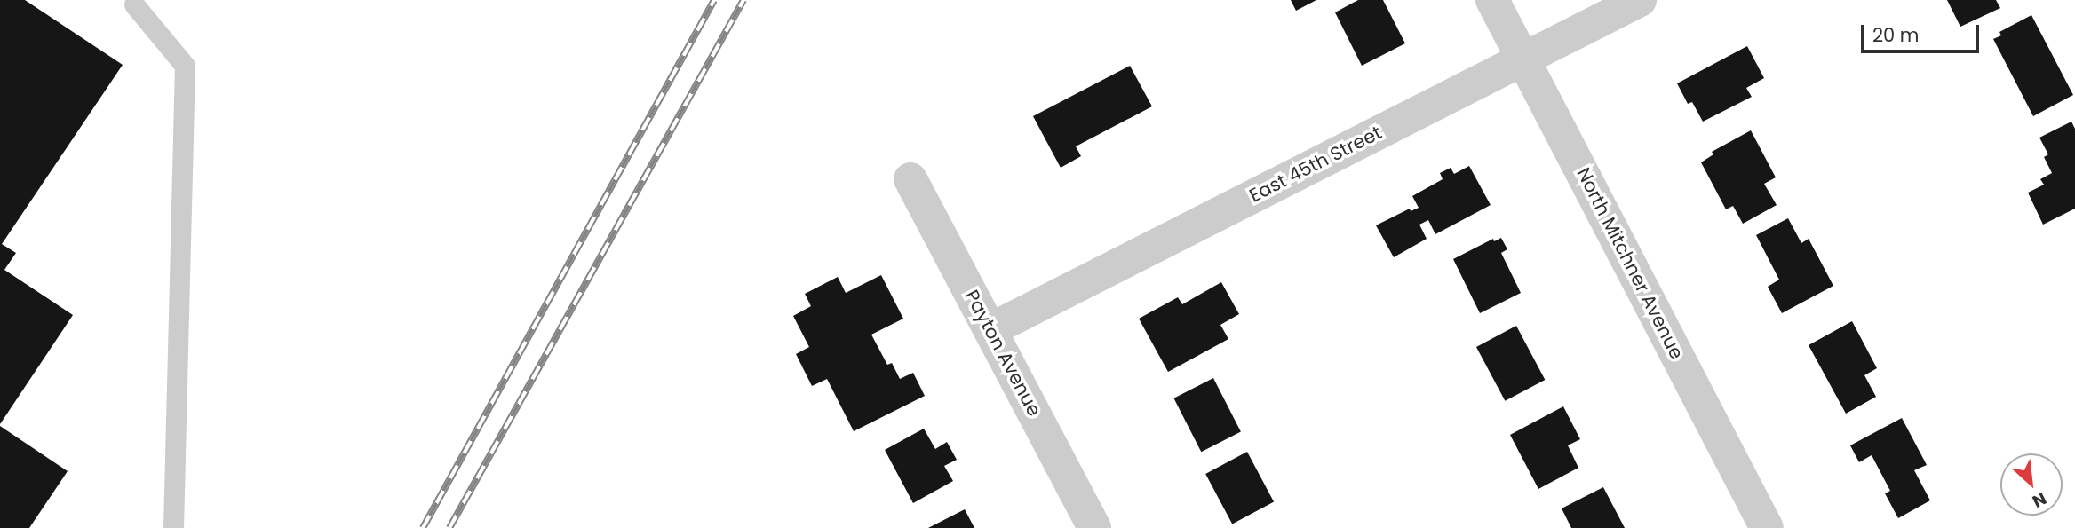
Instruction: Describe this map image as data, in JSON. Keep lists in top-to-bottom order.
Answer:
{
  "streets": {
    "street": ["East 45th Street", "North Mitchner Avenue", "Payton Avenue"]
  },
  "crossings": [
    ["East 45th Street", "North Mitchner Avenue"],
    ["East 45th Street", "Payton Avenue"]
  ],
  "scale_bar": "20 m",
  "north": "bottom right"
}
